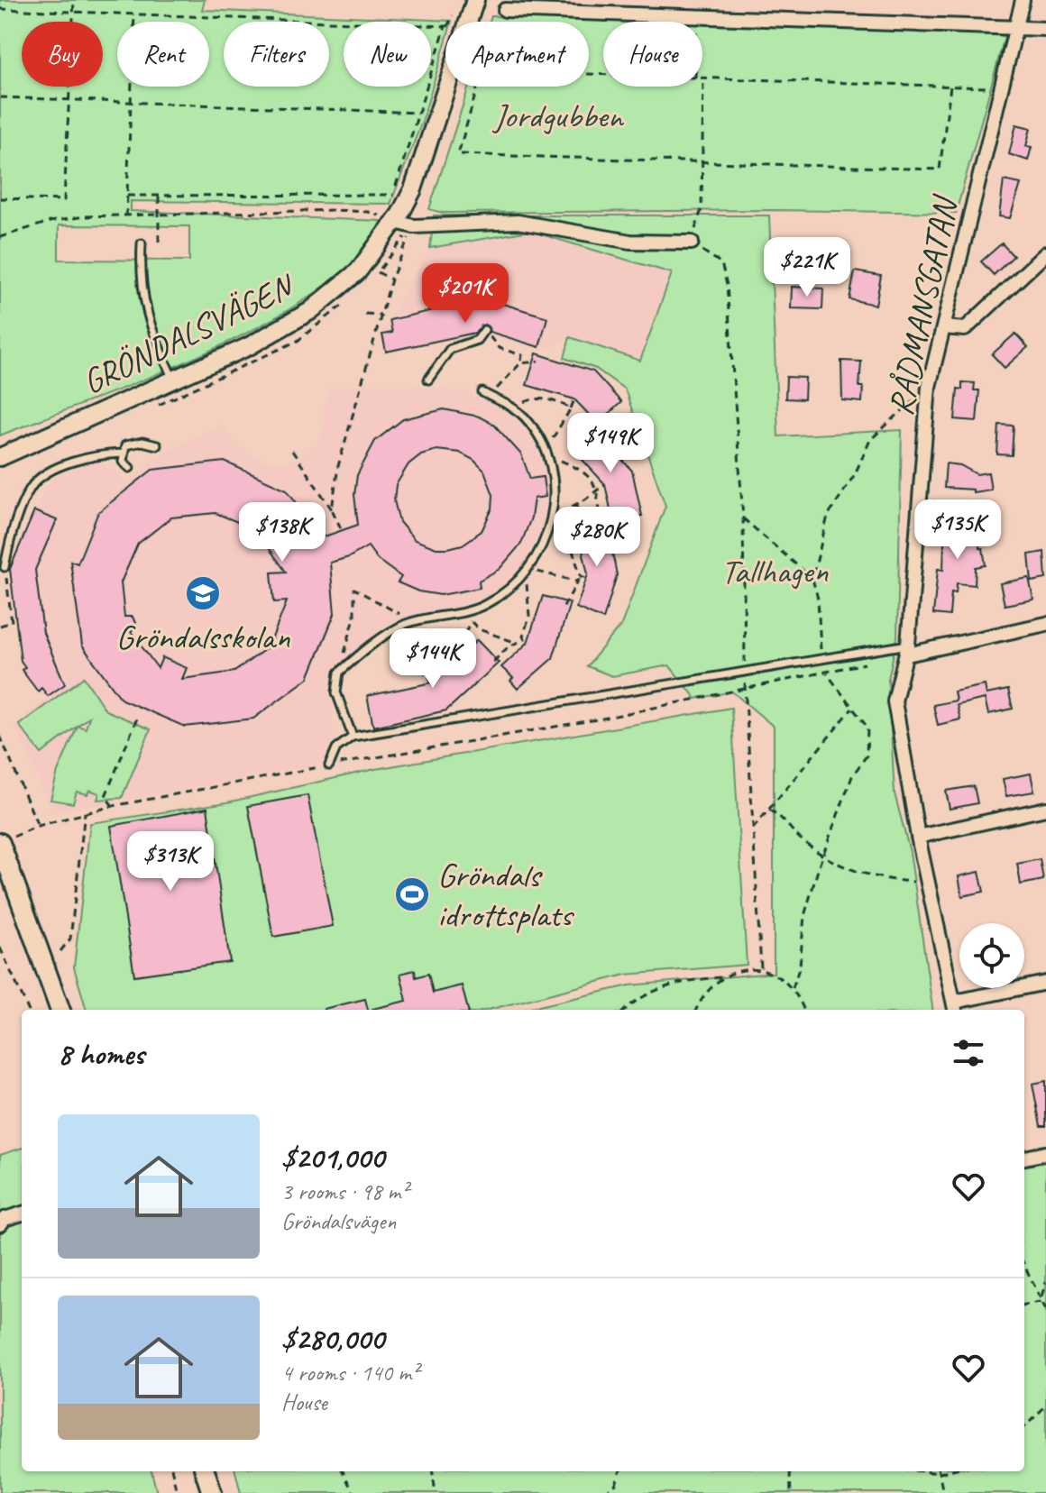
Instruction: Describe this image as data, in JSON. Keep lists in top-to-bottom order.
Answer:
{
  "streets": {
    "street": ["RÅDMANSGATAN", "GRÖNDALSVÄGEN"]
  },
  "parks": ["Jordgubben", "Tallhagen"],
  "places": {
    "school or university": ["Gröndalsskolan"],
    "sports": ["Gröndals idrottsplats"]
  },
  "page": {
    "chip": [
      "Buy",
      "Rent",
      "Filters",
      "New",
      "Apartment",
      "House"
    ],
    "price": [
      "$221K",
      "$201K",
      "$149K",
      "$135K",
      "$138K",
      "$280K",
      "$144K",
      "$313K"
    ],
    "heading": "8 homes",
    "list": [
      {
        "name": "$201,000",
        "note": "3 rooms · 98 m² · Gröndalsvägen"
      },
      {
        "name": "$280,000",
        "note": "4 rooms · 140 m² · House"
      }
    ]
  }
}
